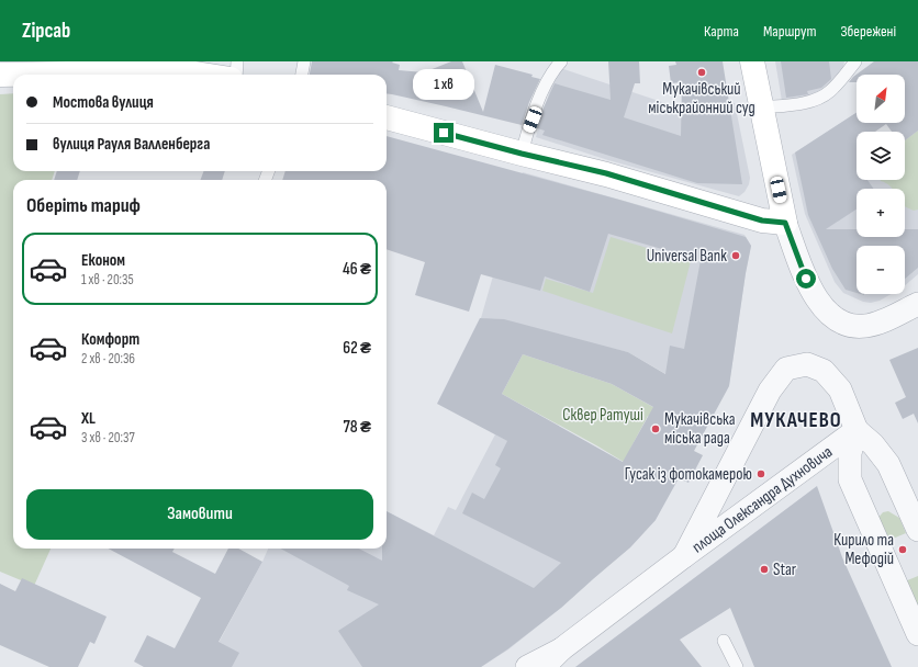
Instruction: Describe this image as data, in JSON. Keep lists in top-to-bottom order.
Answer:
{
  "streets": {
    "street": ["площа Олександра Духновича"]
  },
  "districts": ["МУКАЧЕВО"],
  "parks": ["Сквер Ратуші"],
  "places": [
    "Мукачівський міськрайонний суд",
    "Universal Bank",
    "Мукачівська міська рада",
    "Гусак із фотокамерою",
    "Кирило та Мефодій",
    "Star"
  ],
  "north": "top right",
  "page": {
    "header": "Zipcab",
    "nav": ["Карта", "Маршрут", "Збережені"],
    "bubble": "1 хв",
    "map_buttons": ["+", "−"],
    "banner": ["Мостова вулиця", "вулиця Рауля Валленберга"],
    "heading": "Оберіть тариф",
    "list": [
      {
        "name": "Економ",
        "note": "1 хв · 20:35",
        "value": "46 ₴"
      },
      {
        "name": "Комфорт",
        "note": "2 хв · 20:36",
        "value": "62 ₴"
      },
      {
        "name": "XL",
        "note": "3 хв · 20:37",
        "value": "78 ₴"
      }
    ],
    "buttons": "Замовити"
  }
}
